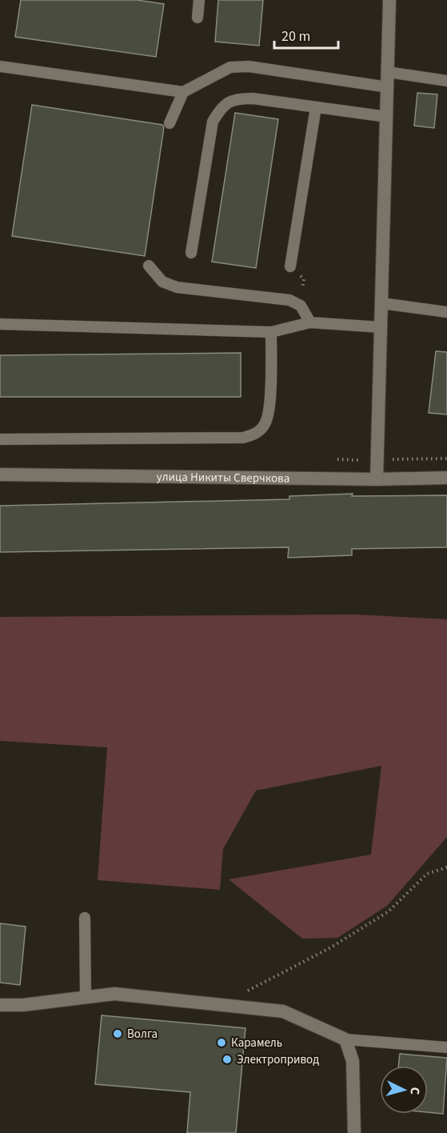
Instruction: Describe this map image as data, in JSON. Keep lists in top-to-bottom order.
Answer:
{
  "streets": {
    "street": ["улица Никиты Сверчкова"]
  },
  "places": ["Волга", "Карамель", "Электропривод"],
  "scale_bar": "20 m",
  "north": "right"
}
